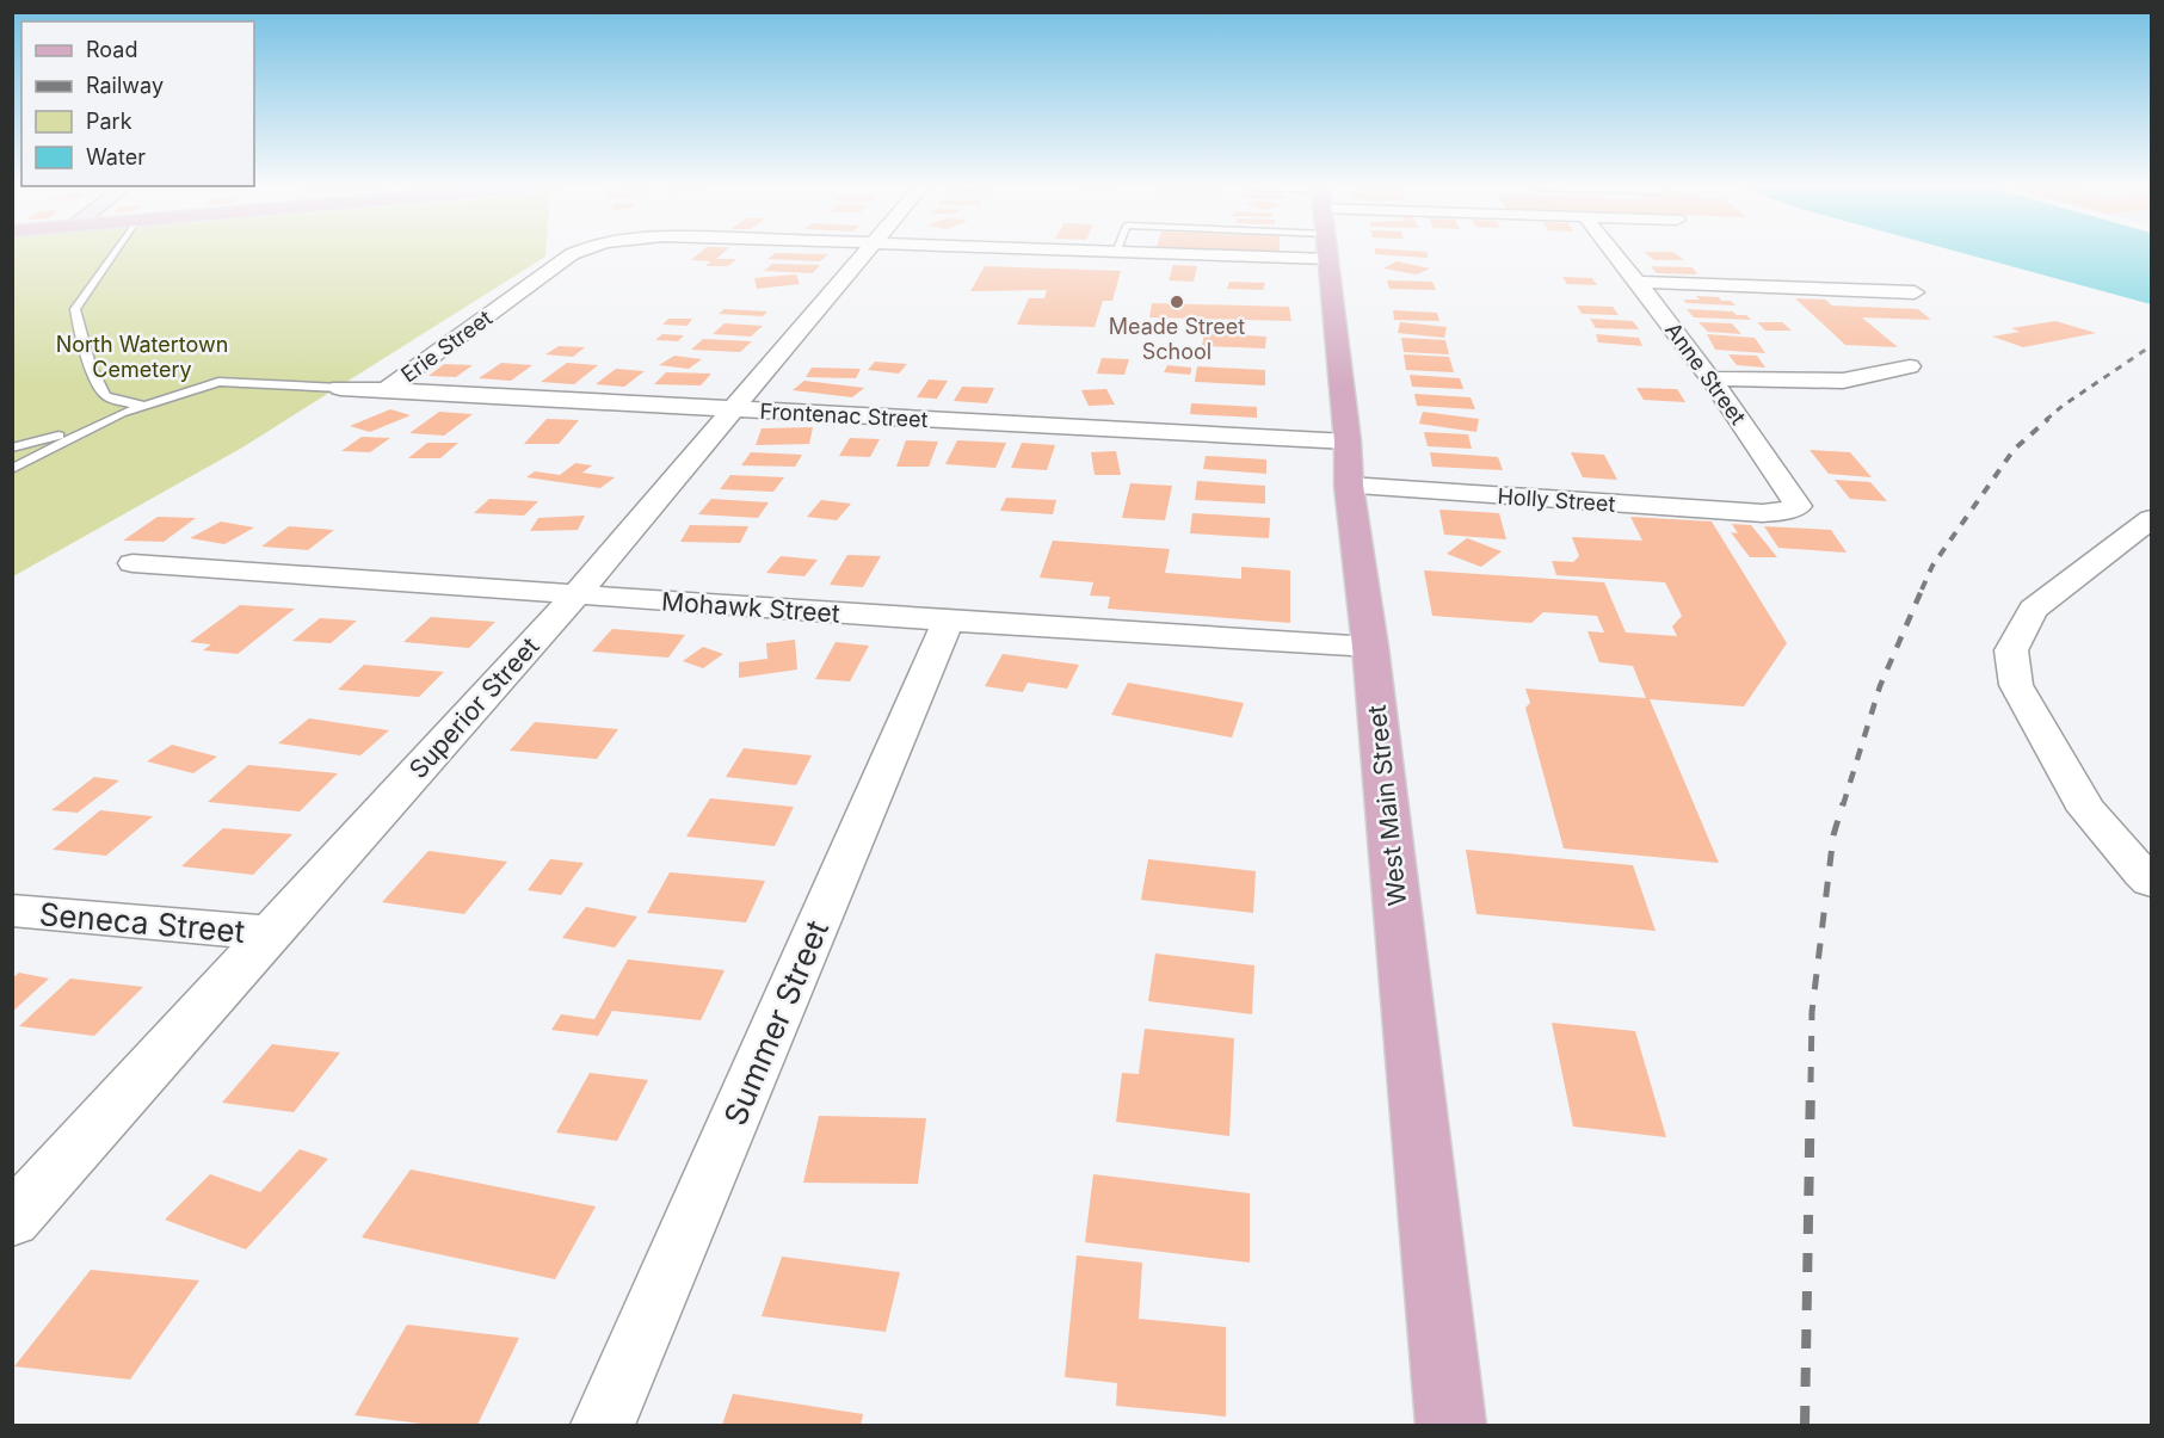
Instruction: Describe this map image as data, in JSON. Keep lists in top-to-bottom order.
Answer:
{
  "streets": {
    "main road": ["West Main Street"],
    "street": [
      "Erie Street",
      "Anne Street",
      "Frontenac Street",
      "Holly Street",
      "Mohawk Street",
      "Superior Street",
      "Seneca Street",
      "Summer Street"
    ]
  },
  "crossings": [
    ["Erie Street", "Frontenac Street"],
    ["Anne Street", "Holly Street"],
    ["Frontenac Street", "Superior Street"],
    ["Frontenac Street", "West Main Street"],
    ["Holly Street", "West Main Street"],
    ["Mohawk Street", "Superior Street"],
    ["Mohawk Street", "West Main Street"],
    ["Mohawk Street", "Summer Street"],
    ["Superior Street", "Seneca Street"]
  ],
  "parks": ["North Watertown Cemetery"],
  "places": ["Meade Street School"],
  "legend": [
    "Road",
    "Railway",
    "Park",
    "Water"
  ]
}
